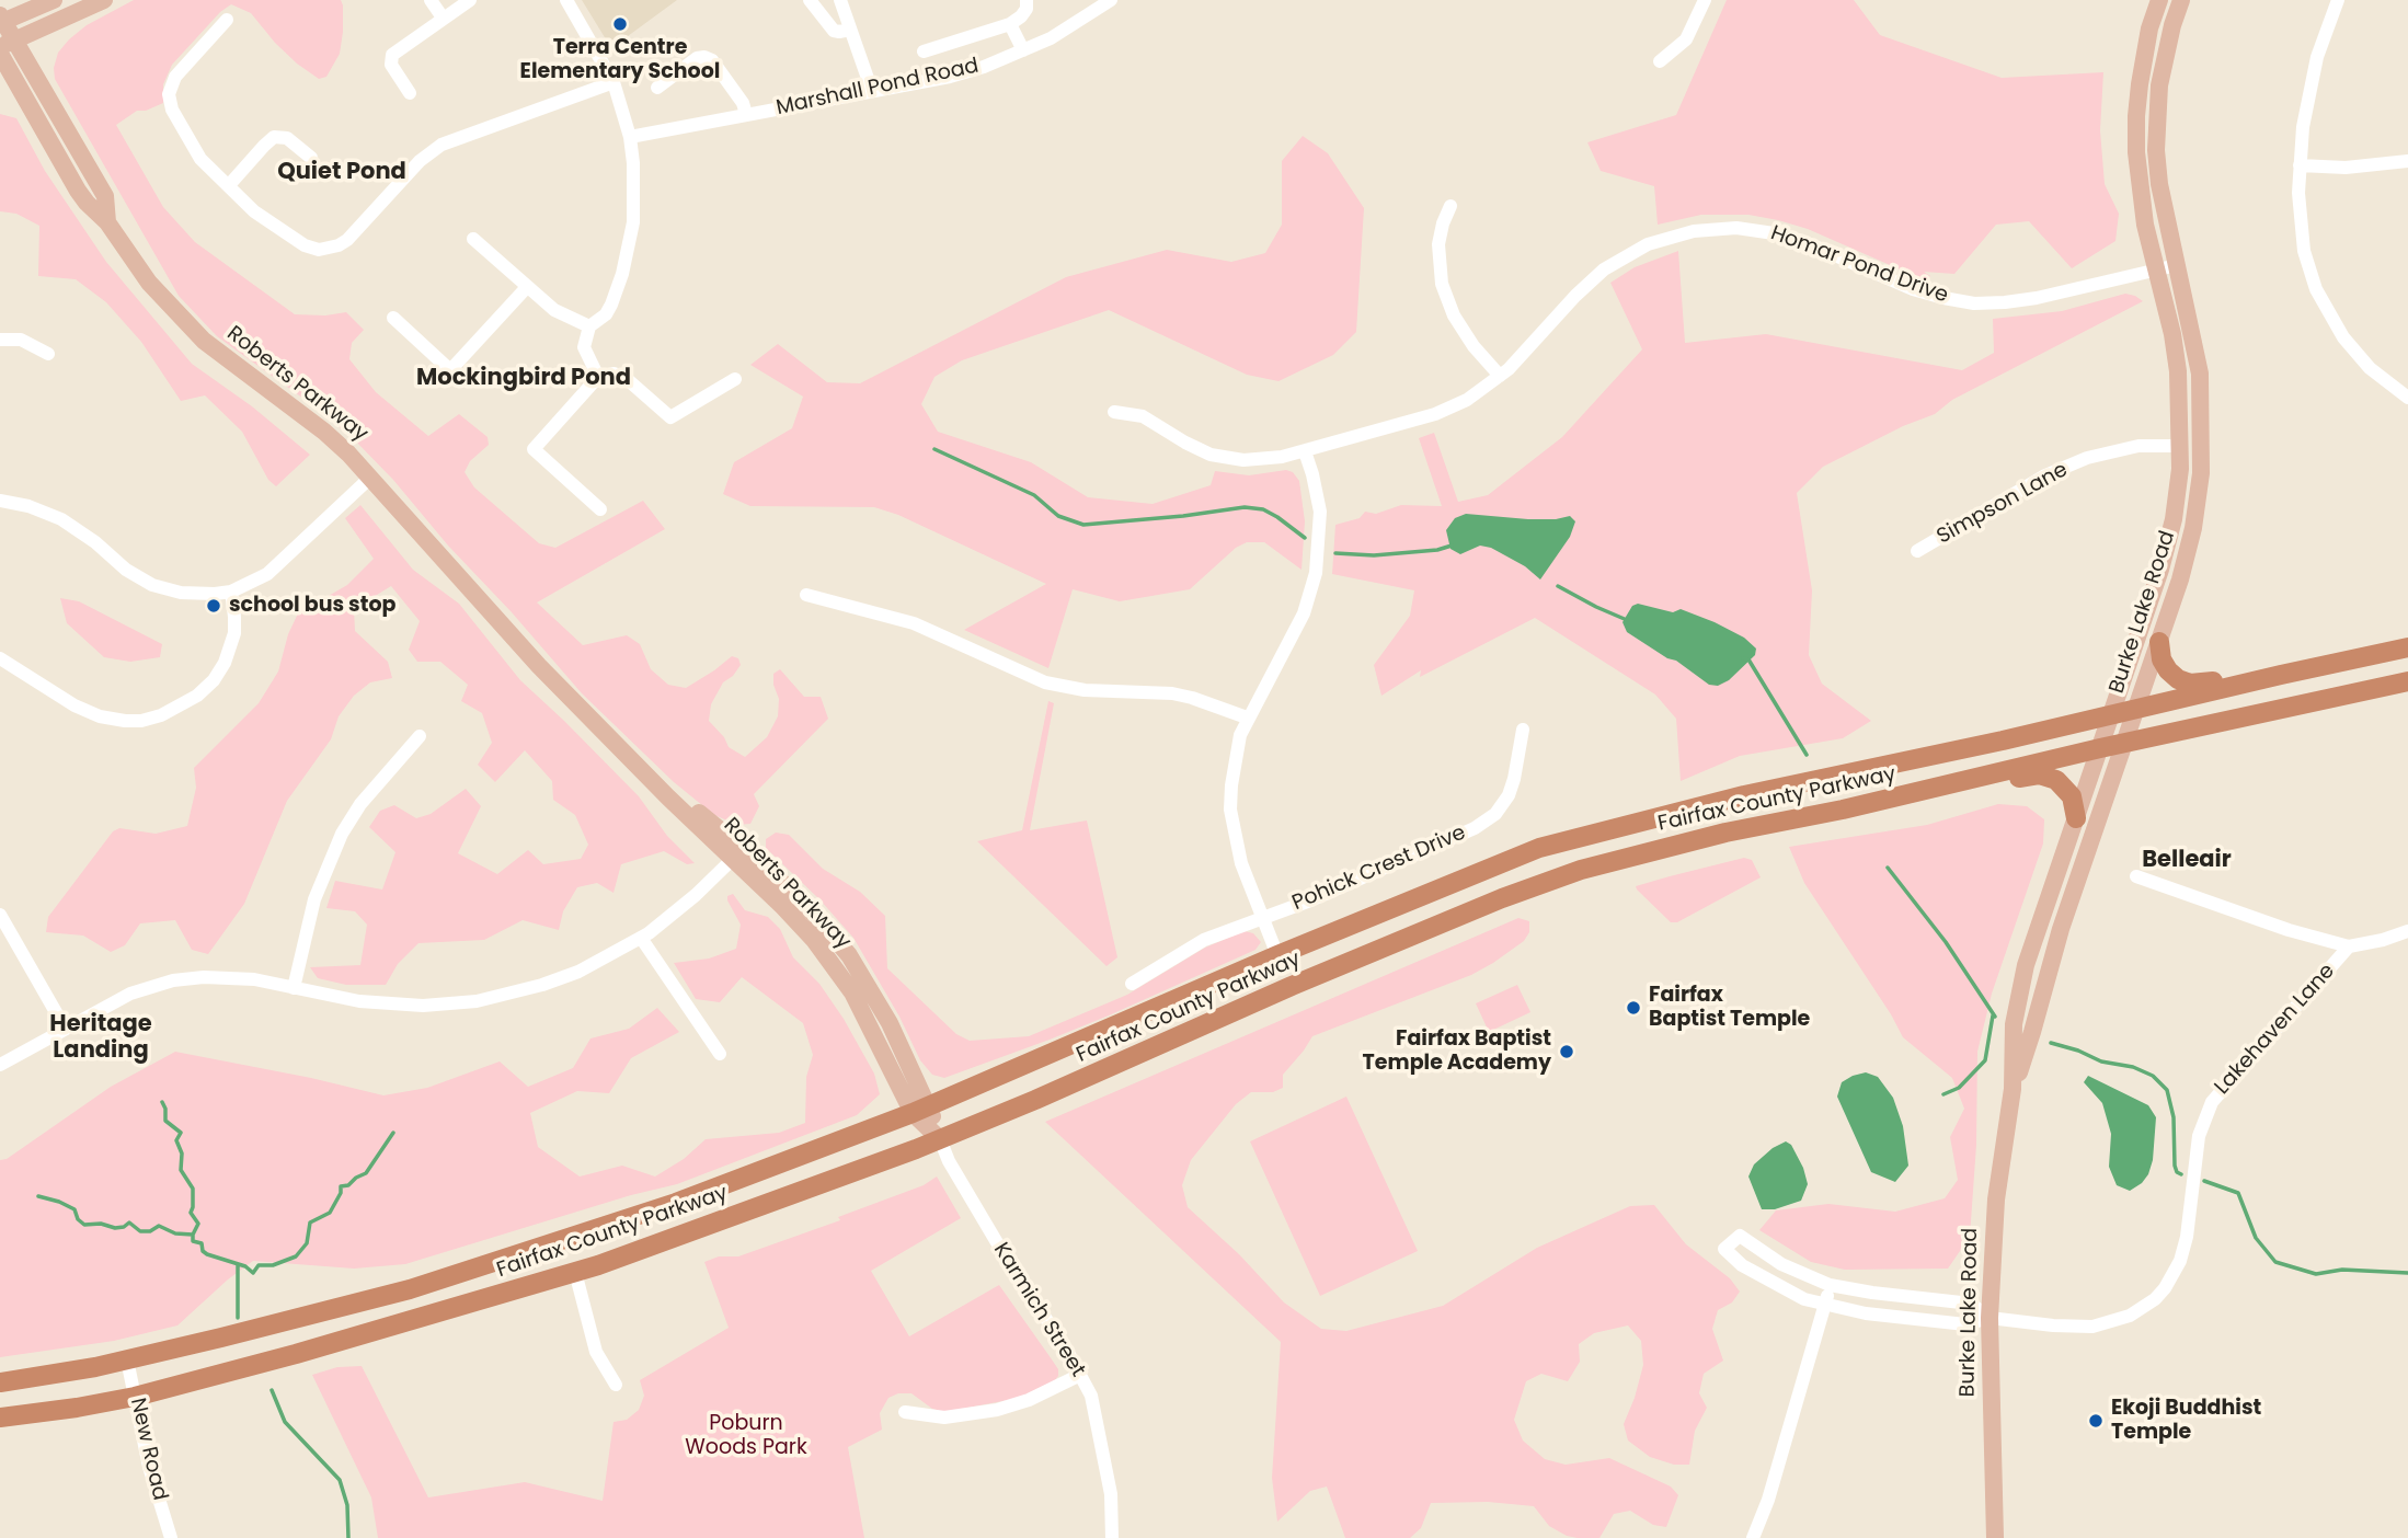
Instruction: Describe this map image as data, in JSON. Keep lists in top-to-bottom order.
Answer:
{
  "streets": {
    "highway": ["Fairfax County Parkway"],
    "main road": ["Roberts Parkway", "Burke Lake Road"],
    "street": [
      "Marshall Pond Road",
      "Homar Pond Drive",
      "Simpson Lane",
      "Pohick Crest Drive",
      "Lakehaven Lane",
      "Karmich Street",
      "New Road"
    ]
  },
  "crossings": [
    ["Homar Pond Drive", "Burke Lake Road"],
    ["Roberts Parkway", "Fairfax County Parkway"],
    ["Roberts Parkway", "Karmich Street"],
    ["Simpson Lane", "Burke Lake Road"],
    ["Burke Lake Road", "Fairfax County Parkway"],
    ["Burke Lake Road", "Lakehaven Lane"],
    ["Fairfax County Parkway", "Karmich Street"],
    ["Fairfax County Parkway", "New Road"]
  ],
  "districts": [
    "Quiet Pond",
    "Mockingbird Pond",
    "Belleair",
    "Heritage Landing"
  ],
  "parks": ["Poburn Woods Park"],
  "places": [
    "Terra Centre Elementary School",
    "school bus stop",
    "Fairfax Baptist Temple",
    "Fairfax Baptist Temple Academy",
    "Ekoji Buddhist Temple"
  ]
}
